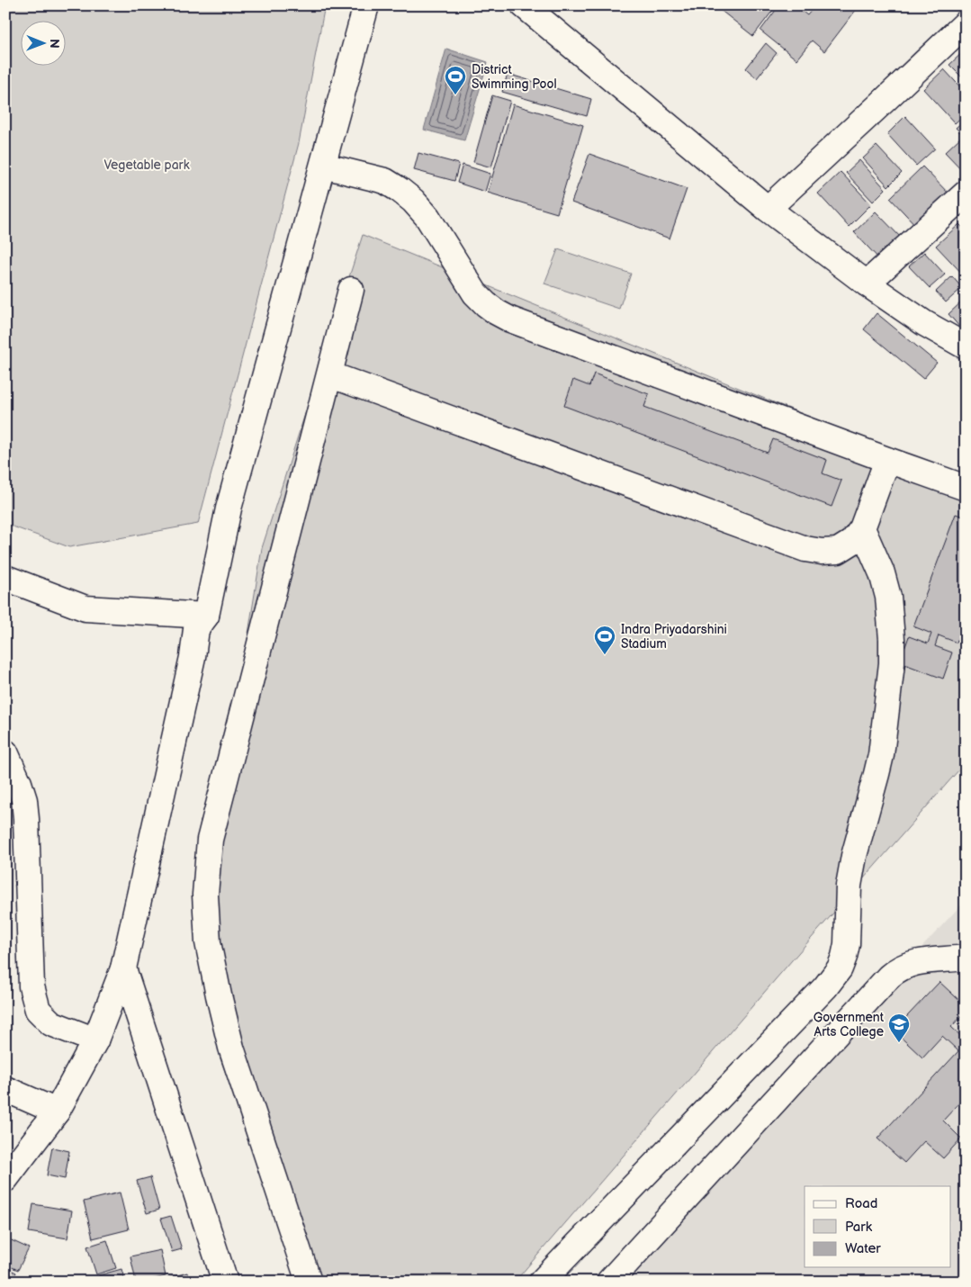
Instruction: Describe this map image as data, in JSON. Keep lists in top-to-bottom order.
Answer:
{
  "parks": ["Vegetable park"],
  "places": {
    "sports": ["District Swimming Pool", "Indra Priyadarshini Stadium"],
    "school or university": ["Government Arts College"]
  },
  "legend": ["Road", "Park", "Water"],
  "north": "right"
}
